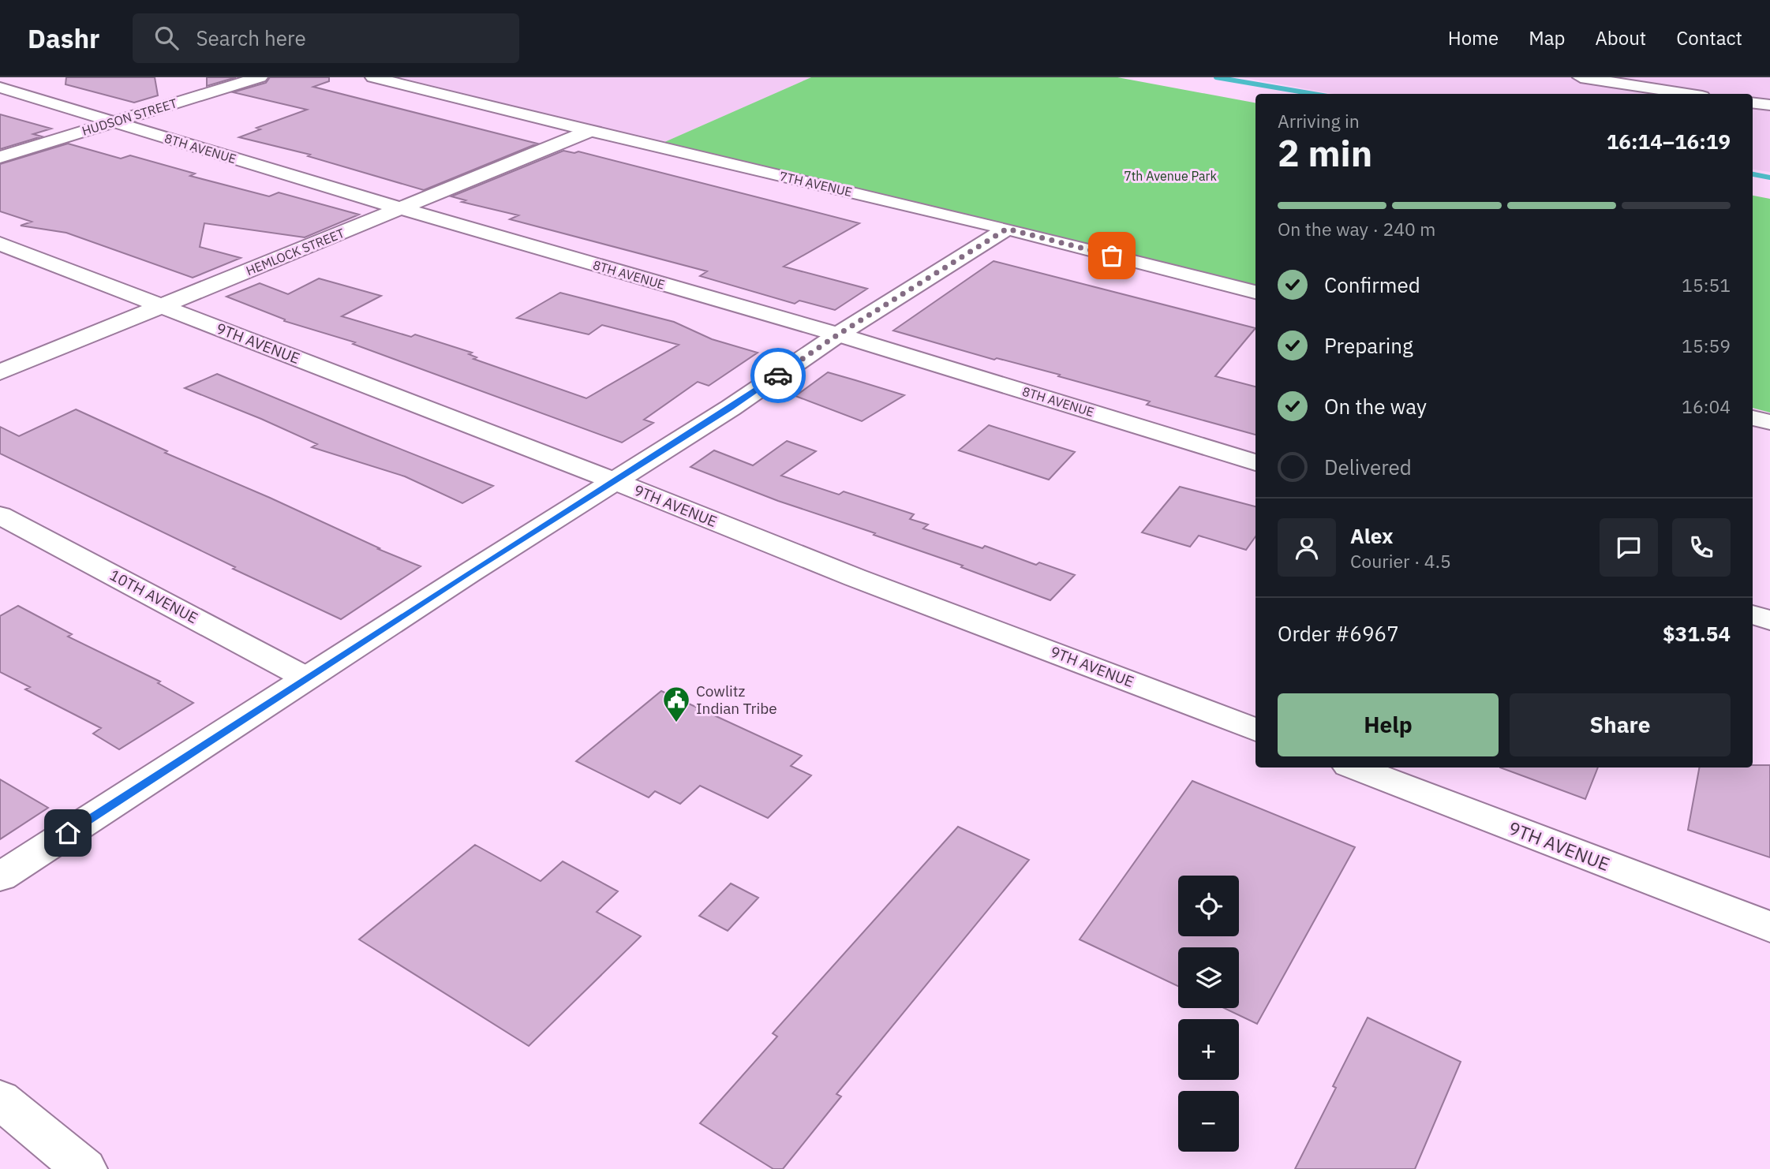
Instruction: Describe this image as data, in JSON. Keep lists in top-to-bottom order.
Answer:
{
  "streets": {
    "street": [
      "HUDSON STREET",
      "8TH AVENUE",
      "7TH AVENUE",
      "HEMLOCK STREET",
      "9TH AVENUE",
      "10TH AVENUE"
    ]
  },
  "crossings": [
    ["HUDSON STREET", "8TH AVENUE"],
    ["8TH AVENUE", "HEMLOCK STREET"],
    ["7TH AVENUE", "HEMLOCK STREET"],
    ["HEMLOCK STREET", "9TH AVENUE"]
  ],
  "parks": ["7th Avenue Park"],
  "places": {
    "public building": ["Cowlitz Indian Tribe"]
  },
  "page": {
    "header": "Dashr",
    "search": "Search here",
    "nav": [
      "Home",
      "Map",
      "About",
      "Contact"
    ],
    "heading": ["2 min", "Arriving in", "16:14–16:19"],
    "panel": [
      "Alex",
      "Courier · 4.5",
      "Order #6967",
      "$31.54"
    ],
    "bar": "On the way · 240 m",
    "list": [
      ["Confirmed", "15:51"],
      ["Preparing", "15:59"],
      ["On the way", "16:04"],
      "Delivered"
    ],
    "buttons": ["Help", "Share"],
    "map_buttons": ["+", "−"]
  }
}
